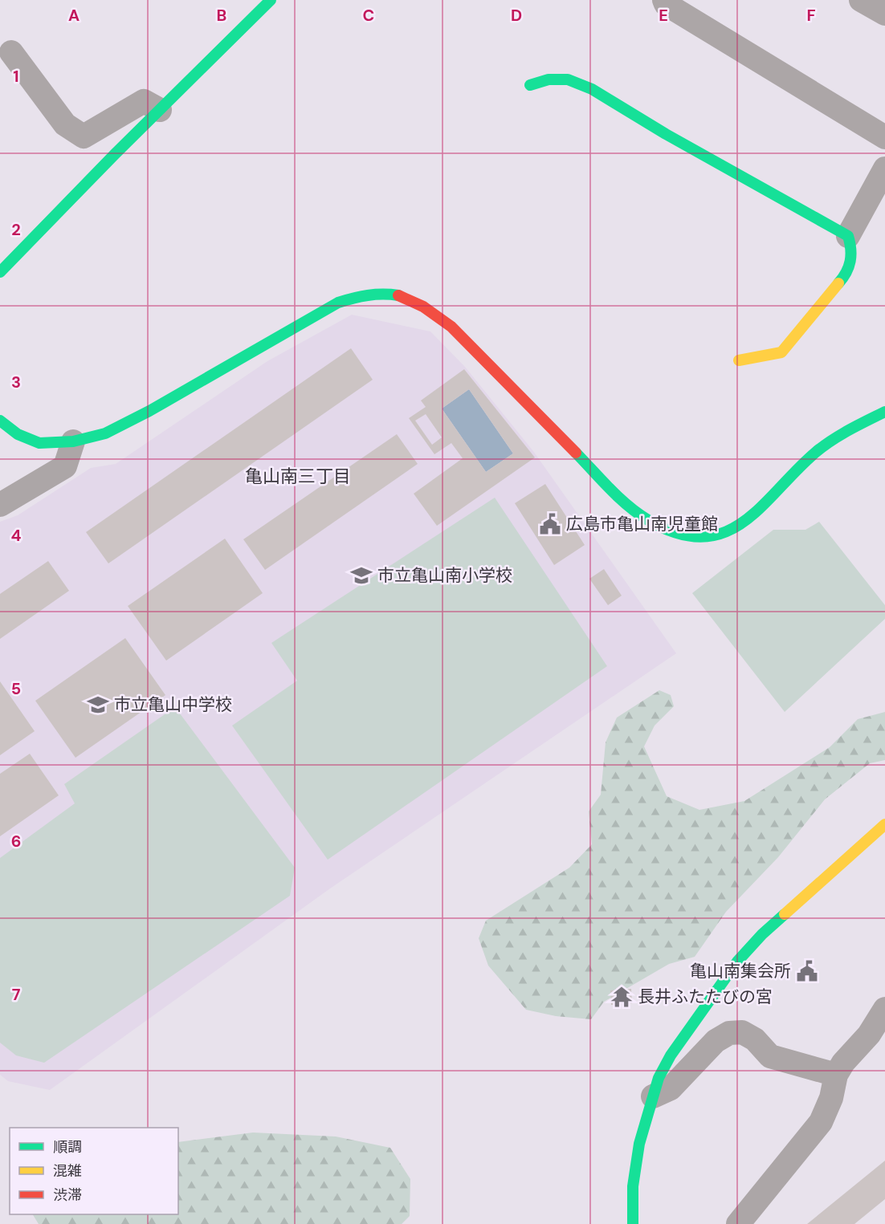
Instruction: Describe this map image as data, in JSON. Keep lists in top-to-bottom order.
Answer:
{
  "districts": ["亀山南三丁目"],
  "places": {
    "public building": ["広島市亀山南児童館", "亀山南集会所"],
    "school or university": ["市立亀山南小学校", "市立亀山中学校"],
    "temple": ["長井ふたたびの宮"]
  },
  "legend": ["順調", "混雑", "渋滞"],
  "grid": {
    "columns": [
      "A",
      "B",
      "C",
      "D",
      "E",
      "F"
    ],
    "rows": [
      "1",
      "2",
      "3",
      "4",
      "5",
      "6",
      "7"
    ]
  }
}
